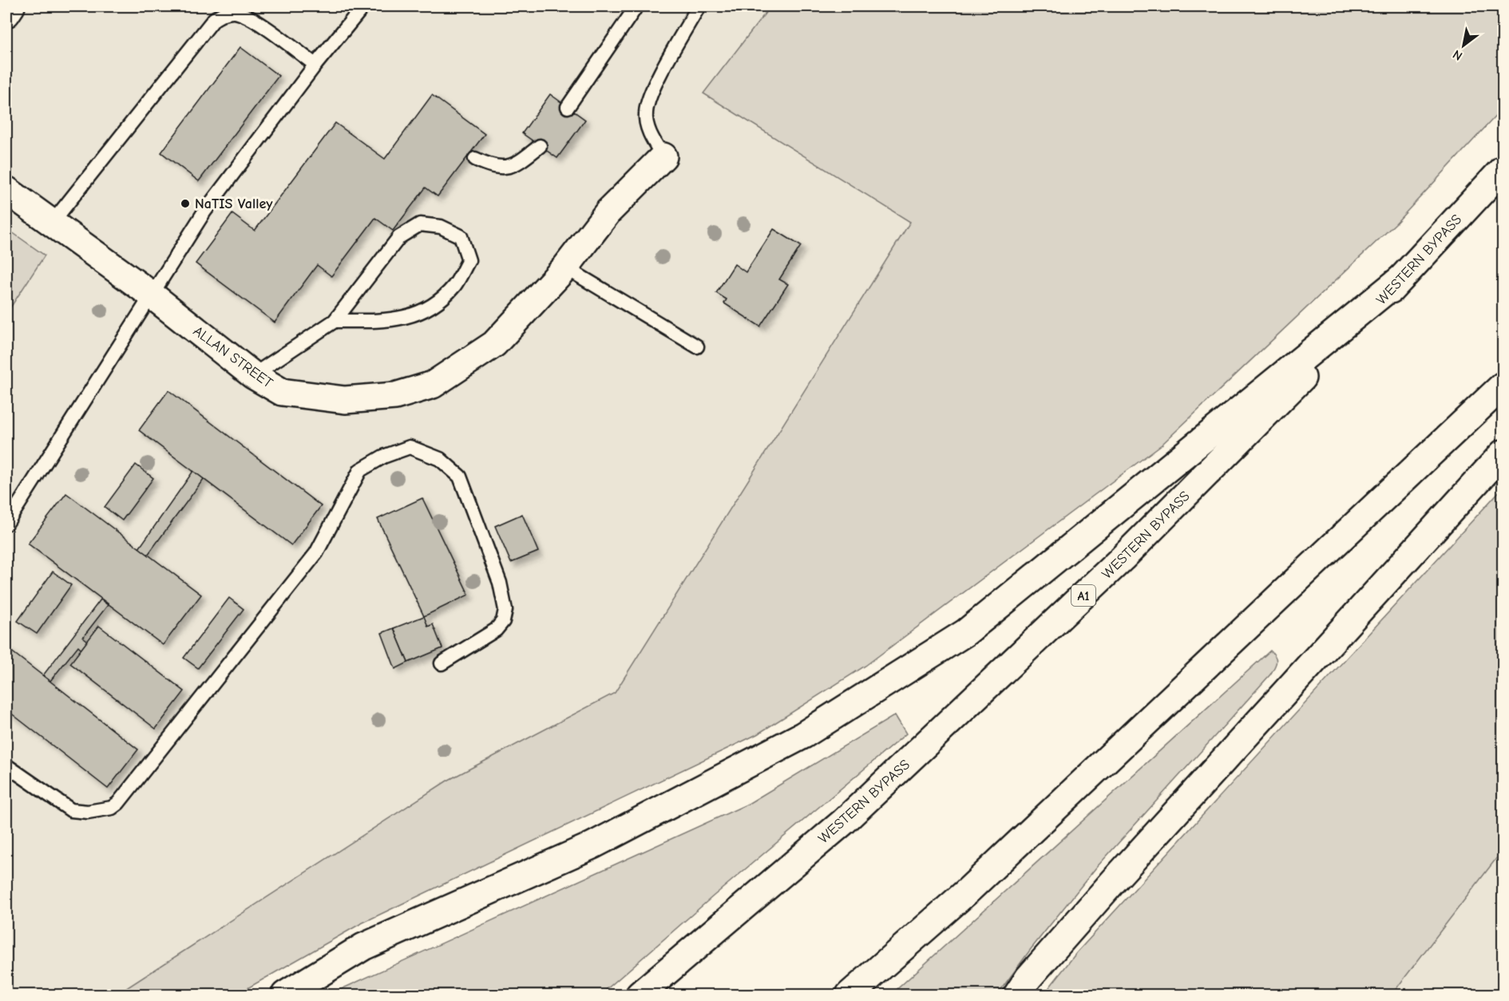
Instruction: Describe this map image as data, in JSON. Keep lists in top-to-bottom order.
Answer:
{
  "streets": {
    "main road": ["WESTERN BYPASS", "ALLAN STREET", "A1"]
  },
  "places": ["NaTIS Valley"],
  "north": "bottom left"
}
